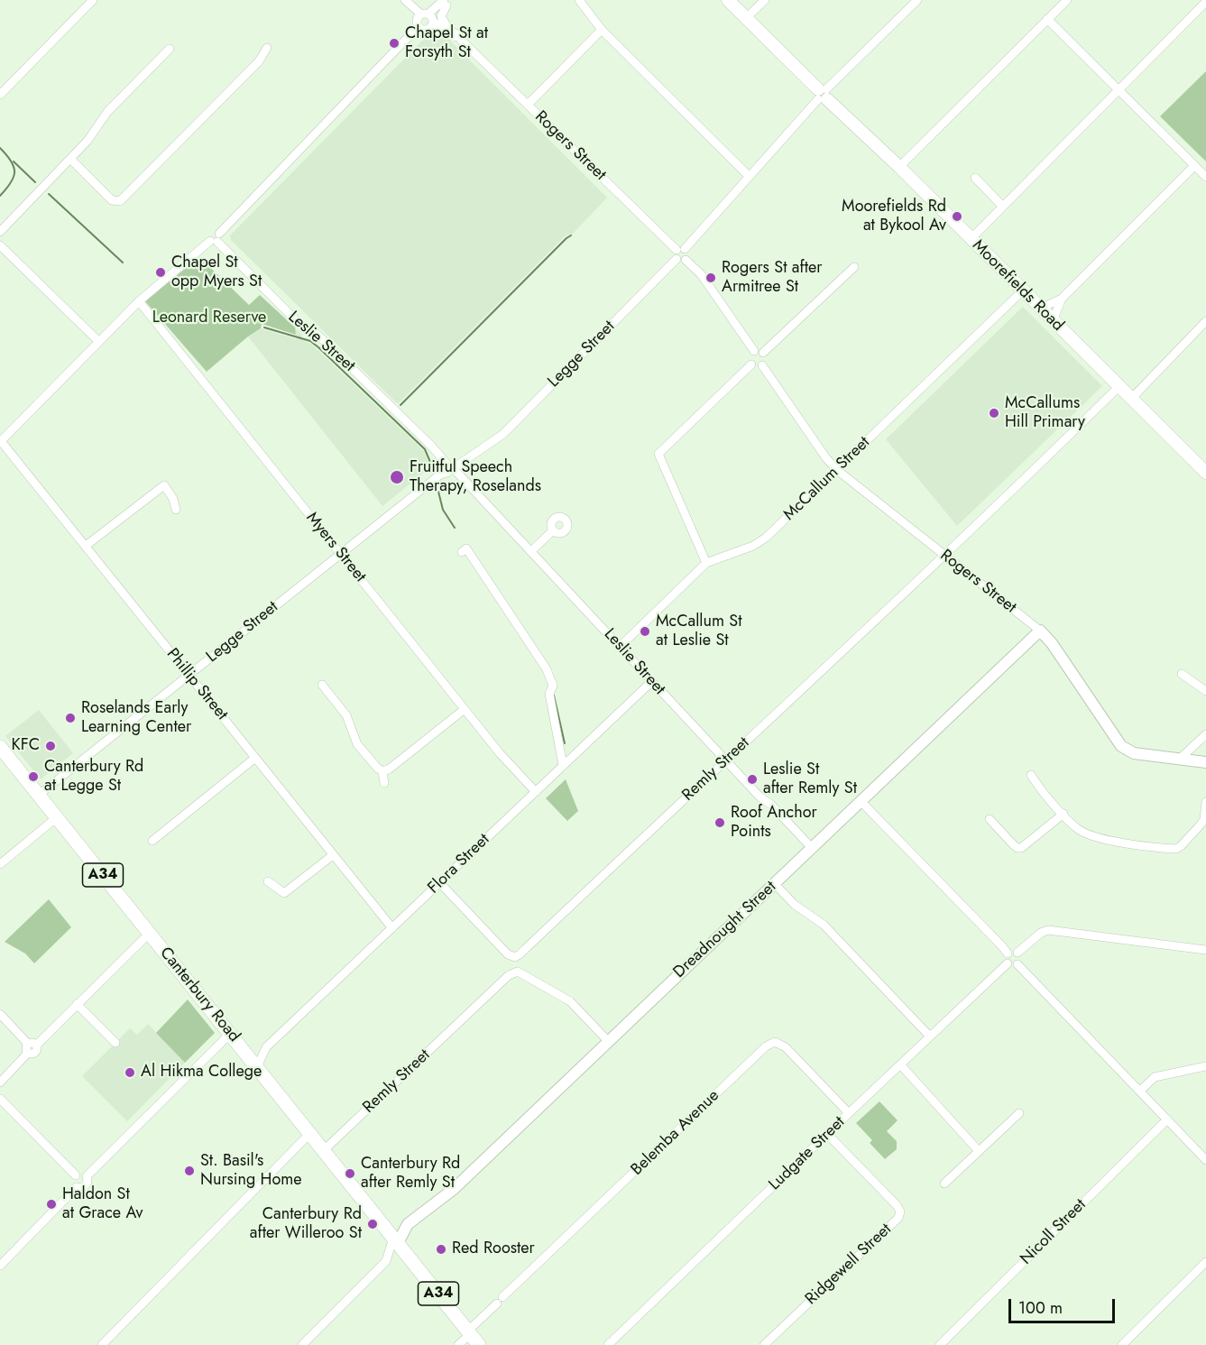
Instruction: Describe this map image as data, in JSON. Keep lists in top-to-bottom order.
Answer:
{
  "streets": {
    "highway": ["A34", "Canterbury Road"],
    "main road": ["Moorefields Road"],
    "street": [
      "Rogers Street",
      "Leslie Street",
      "Legge Street",
      "McCallum Street",
      "Myers Street",
      "Phillip Street",
      "Remly Street",
      "Flora Street",
      "Dreadnought Street",
      "Belemba Avenue",
      "Ludgate Street",
      "Nicoll Street",
      "Ridgewell Street"
    ]
  },
  "crossings": [
    ["Rogers Street", "Legge Street"],
    ["Rogers Street", "McCallum Street"],
    ["Rogers Street", "Remly Street"],
    ["Rogers Street", "Dreadnought Street"],
    ["Moorefields Road", "Legge Street"],
    ["Moorefields Road", "McCallum Street"],
    ["Moorefields Road", "Remly Street"],
    ["Leslie Street", "Legge Street"],
    ["Leslie Street", "McCallum Street"],
    ["Leslie Street", "Remly Street"],
    ["Leslie Street", "Flora Street"],
    ["Leslie Street", "Dreadnought Street"],
    ["Legge Street", "Myers Street"],
    ["Legge Street", "Phillip Street"],
    ["Legge Street", "Canterbury Road"],
    ["Myers Street", "Flora Street"],
    ["Phillip Street", "Flora Street"],
    ["Remly Street", "Canterbury Road"],
    ["Flora Street", "Canterbury Road"],
    ["Dreadnought Street", "Canterbury Road"],
    ["Canterbury Road", "Belemba Avenue"],
    ["Belemba Avenue", "Ludgate Street"],
    ["Ludgate Street", "Ridgewell Street"]
  ],
  "parks": ["Leonard Reserve"],
  "places": [
    "Chapel St at Forsyth St",
    "Moorefields Rd at Bykool Av",
    "Chapel St opp Myers St",
    "Rogers St after Armitree St",
    "McCallums Hill Primary",
    "Fruitful Speech Therapy, Roselands",
    "McCallum St at Leslie St",
    "Roselands Early Learning Center",
    "KFC",
    "Canterbury Rd at Legge St",
    "Leslie St after Remly St",
    "Roof Anchor Points",
    "Al Hikma College",
    "St. Basil's Nursing Home",
    "Canterbury Rd after Remly St",
    "Haldon St at Grace Av",
    "Canterbury Rd after Willeroo St",
    "Red Rooster"
  ],
  "scale_bar": "100 m"
}
